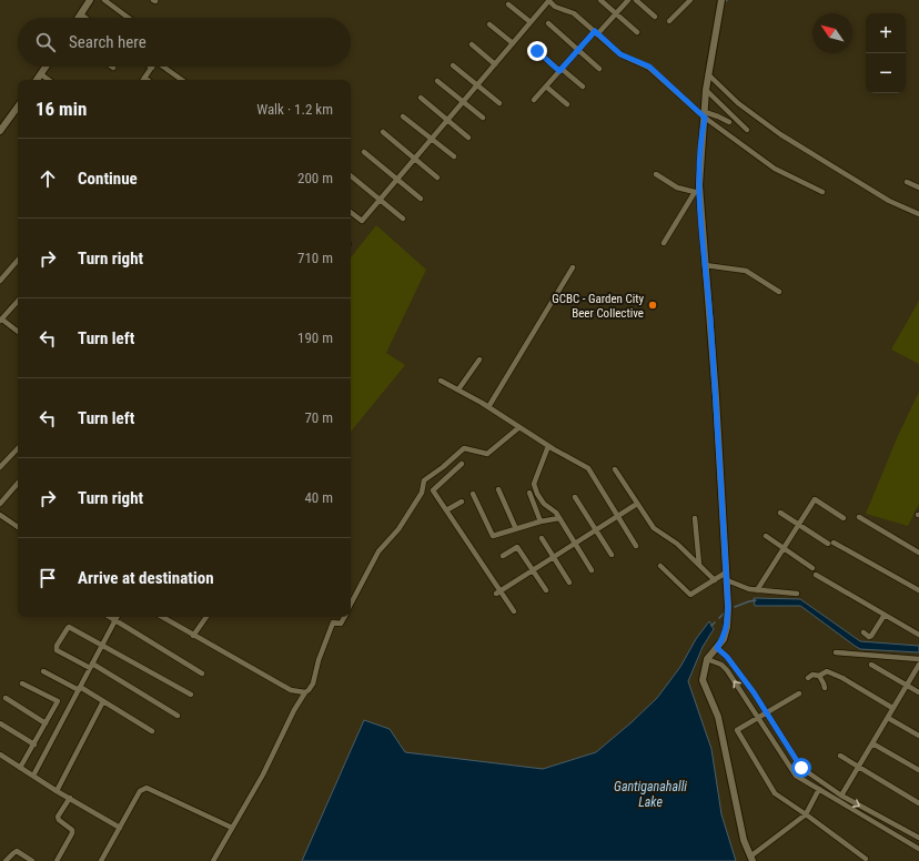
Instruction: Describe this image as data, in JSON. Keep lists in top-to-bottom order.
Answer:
{
  "water": ["Gantiganahalli Lake"],
  "places": ["GCBC - Garden City Beer Collective"],
  "north": "top left",
  "page": {
    "map_buttons": ["+", "−"],
    "search": "Search here",
    "heading": ["16 min", "Walk · 1.2 km"],
    "list": [
      ["Continue", "200 m"],
      ["Turn right", "710 m"],
      ["Turn left", "190 m"],
      ["Turn left", "70 m"],
      ["Turn right", "40 m"],
      "Arrive at destination"
    ]
  }
}
